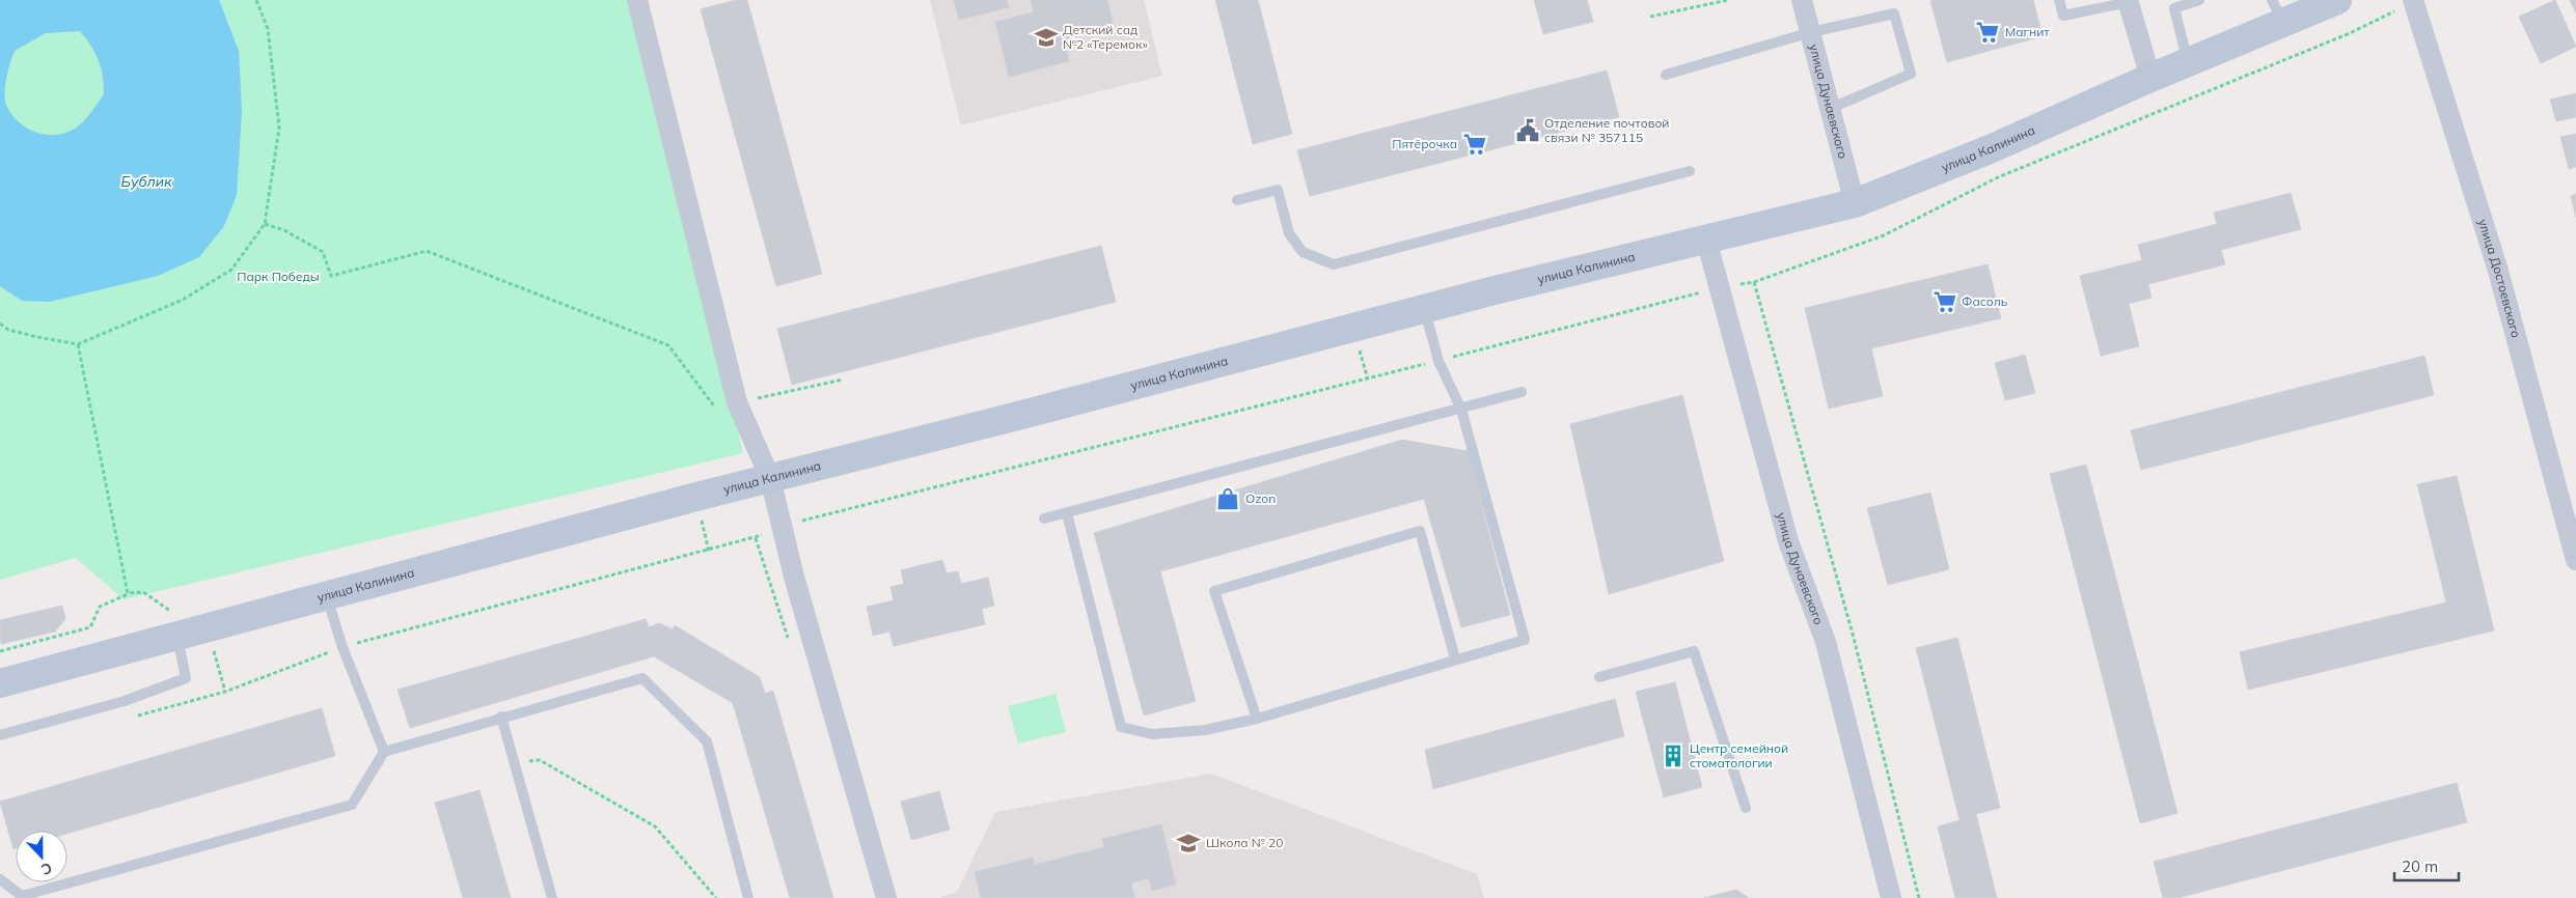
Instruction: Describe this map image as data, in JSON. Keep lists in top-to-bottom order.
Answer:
{
  "streets": {
    "main road": ["улица Калинина"],
    "street": ["улица Дунаевского", "улица Достоевского"]
  },
  "crossings": [
    ["улица Дунаевского", "улица Калинина"]
  ],
  "water": ["Бублик"],
  "parks": ["Парк Победы"],
  "places": {
    "supermarket": ["Магнит", "Пятёрочка", "Фасоль"],
    "school or university": ["Детский сад №2 «Теремок»", "Школа № 20"],
    "public building": ["Отделение почтовой связи № 357115"],
    "shop": ["Ozon"],
    "building": ["Центр cемейной cтоматологии"]
  },
  "scale_bar": "20 m",
  "north": "bottom"
}
